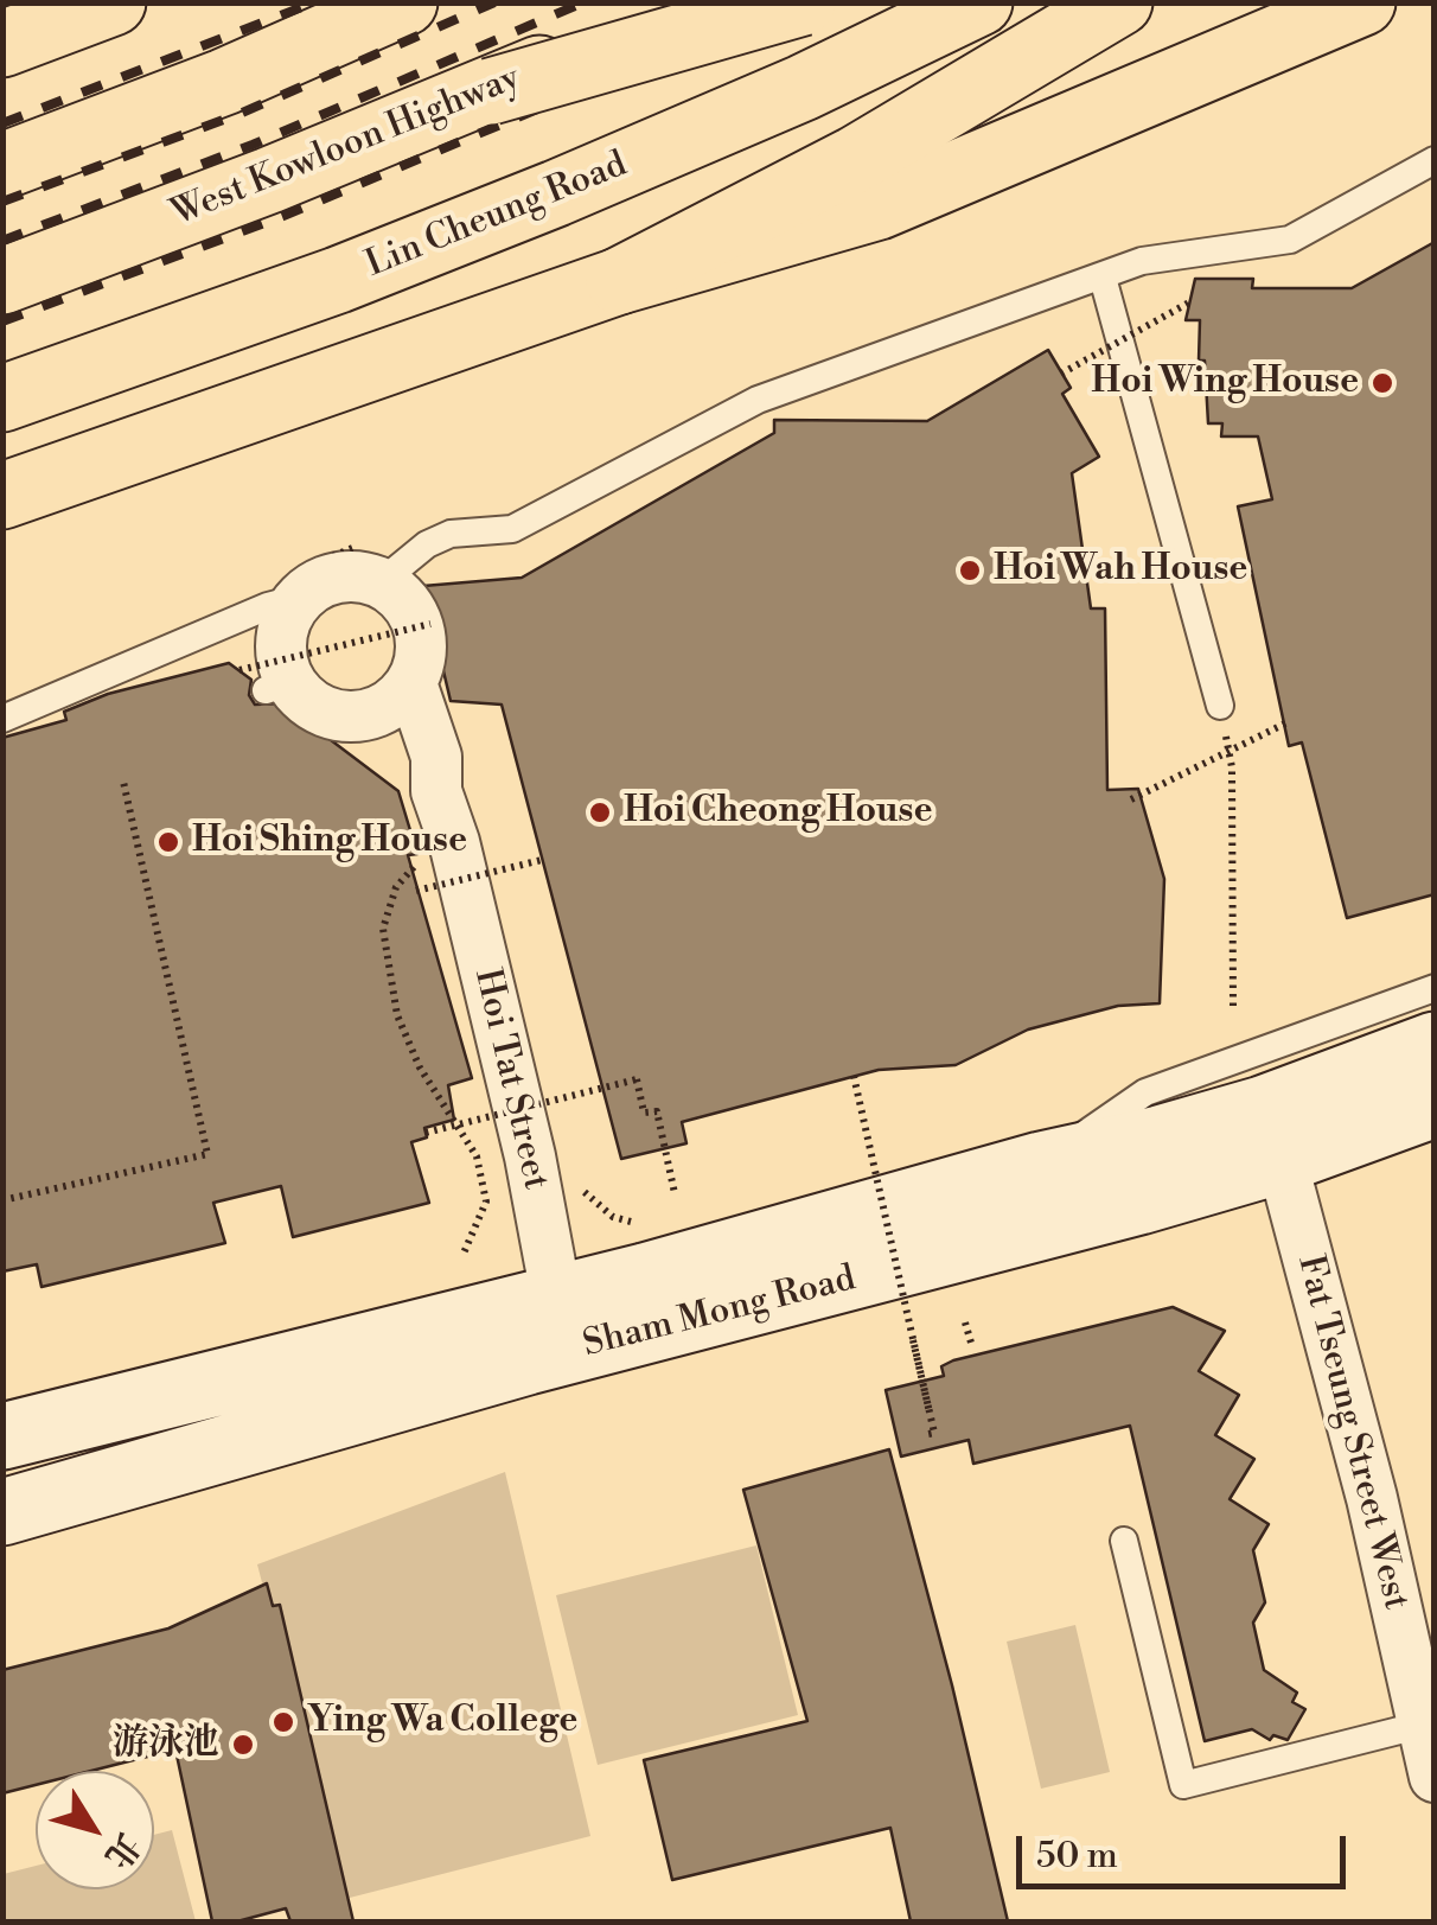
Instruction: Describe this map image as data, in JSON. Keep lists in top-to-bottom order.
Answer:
{
  "streets": {
    "main road": ["West Kowloon Highway", "Lin Cheung Road"],
    "street": ["Hoi Tat Street", "Sham Mong Road", "Fat Tseung Street West"]
  },
  "crossings": [
    ["Hoi Tat Street", "Sham Mong Road"],
    ["Sham Mong Road", "Fat Tseung Street West"]
  ],
  "places": [
    "Hoi Wing House",
    "Hoi Wah House",
    "Hoi Cheong House",
    "Hoi Shing House",
    "Ying Wa College",
    "游泳池"
  ],
  "scale_bar": "50 m",
  "north": "bottom right"
}
